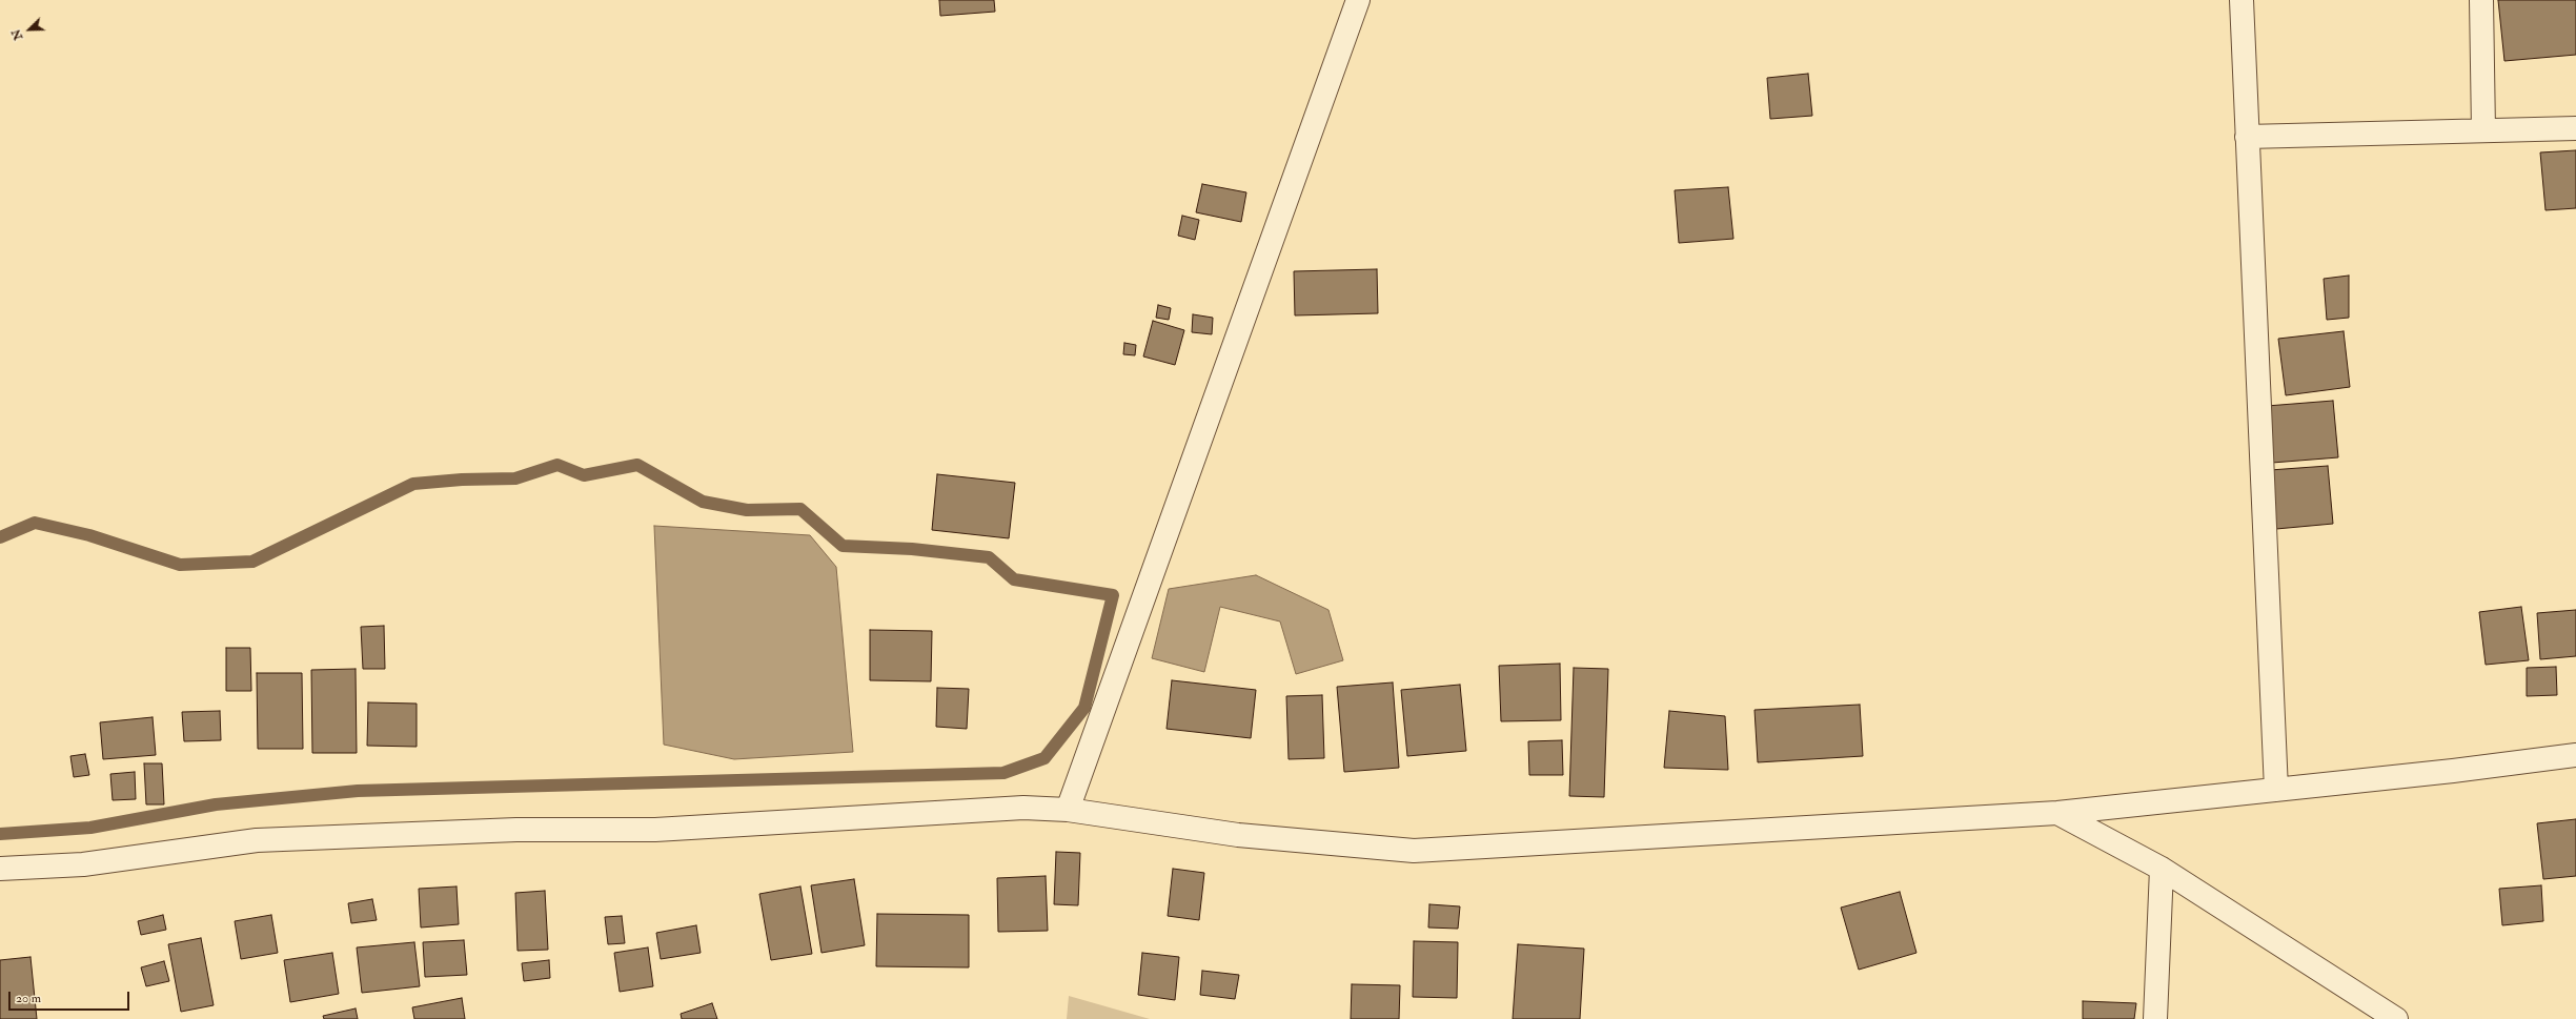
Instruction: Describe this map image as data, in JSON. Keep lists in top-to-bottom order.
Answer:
{
  "scale_bar": "20 m",
  "north": "bottom left"
}
